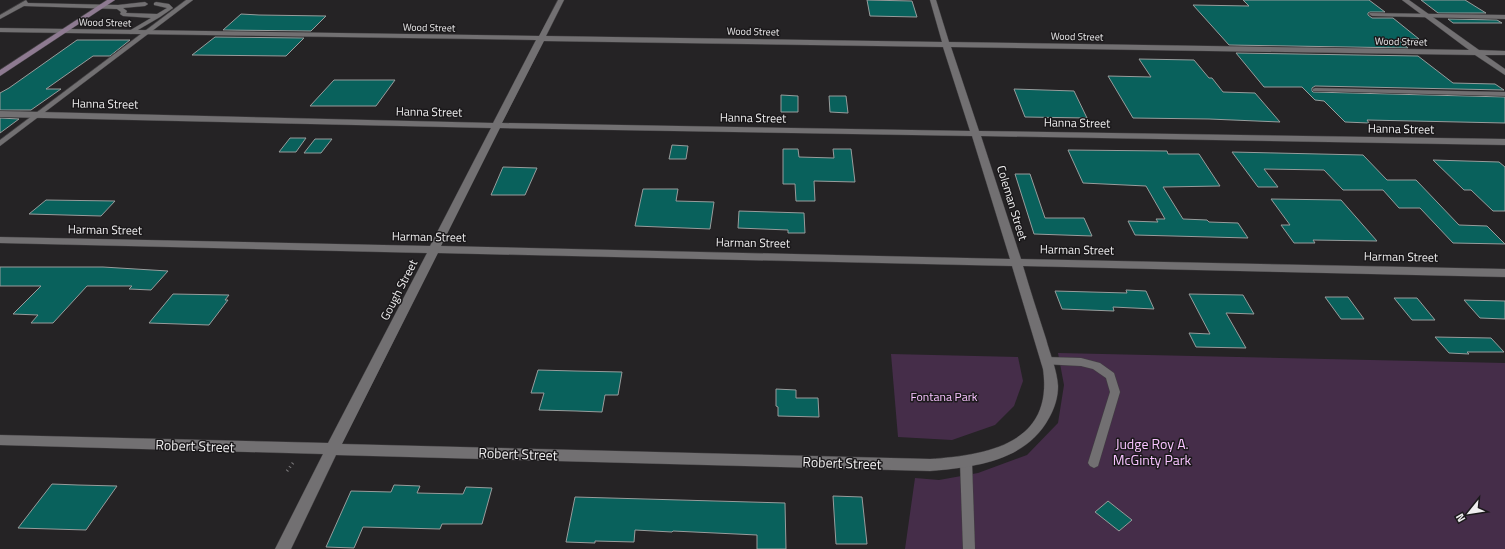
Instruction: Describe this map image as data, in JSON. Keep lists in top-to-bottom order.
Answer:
{
  "streets": {
    "street": [
      "Wood Street",
      "Hanna Street",
      "Coleman Street",
      "Harman Street",
      "Gough Street",
      "Robert Street"
    ]
  },
  "crossings": [
    ["Wood Street", "Coleman Street"],
    ["Wood Street", "Gough Street"],
    ["Hanna Street", "Coleman Street"],
    ["Hanna Street", "Gough Street"],
    ["Coleman Street", "Harman Street"],
    ["Coleman Street", "Robert Street"],
    ["Harman Street", "Gough Street"],
    ["Gough Street", "Robert Street"]
  ],
  "parks": ["Fontana Park", "Judge Roy A. McGinty Park"],
  "north": "bottom left"
}
